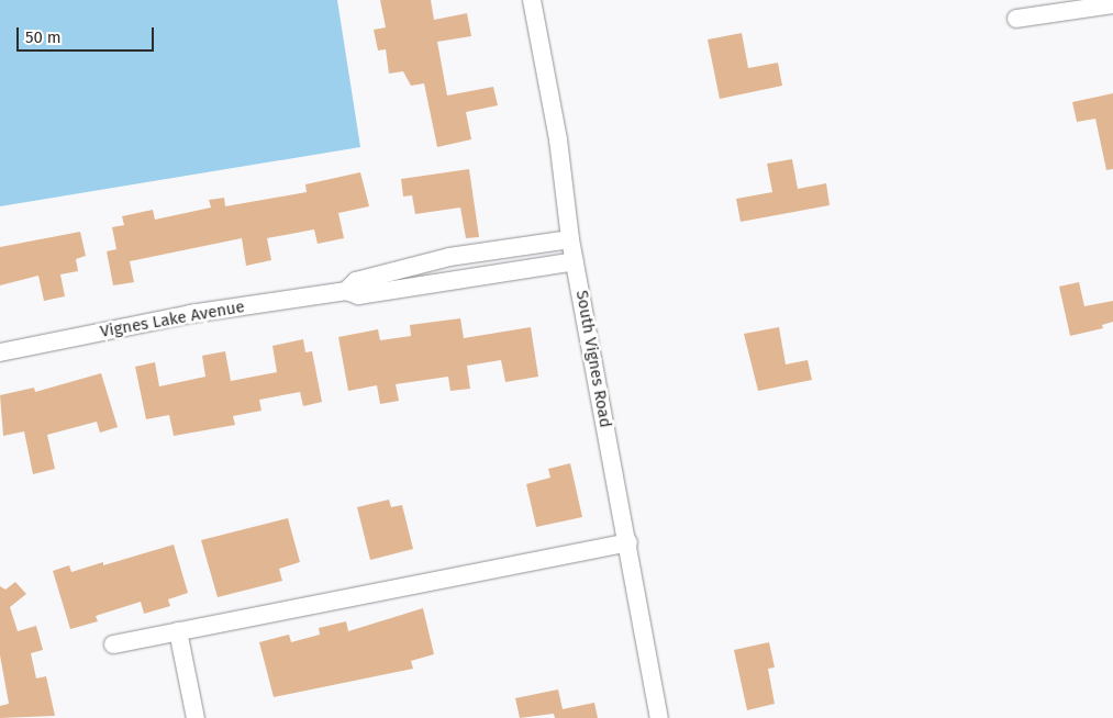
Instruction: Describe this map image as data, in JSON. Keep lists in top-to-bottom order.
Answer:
{
  "streets": {
    "street": ["Vignes Lake Avenue", "South Vignes Road"]
  },
  "crossings": [
    ["Vignes Lake Avenue", "South Vignes Road"]
  ],
  "scale_bar": "50 m"
}
